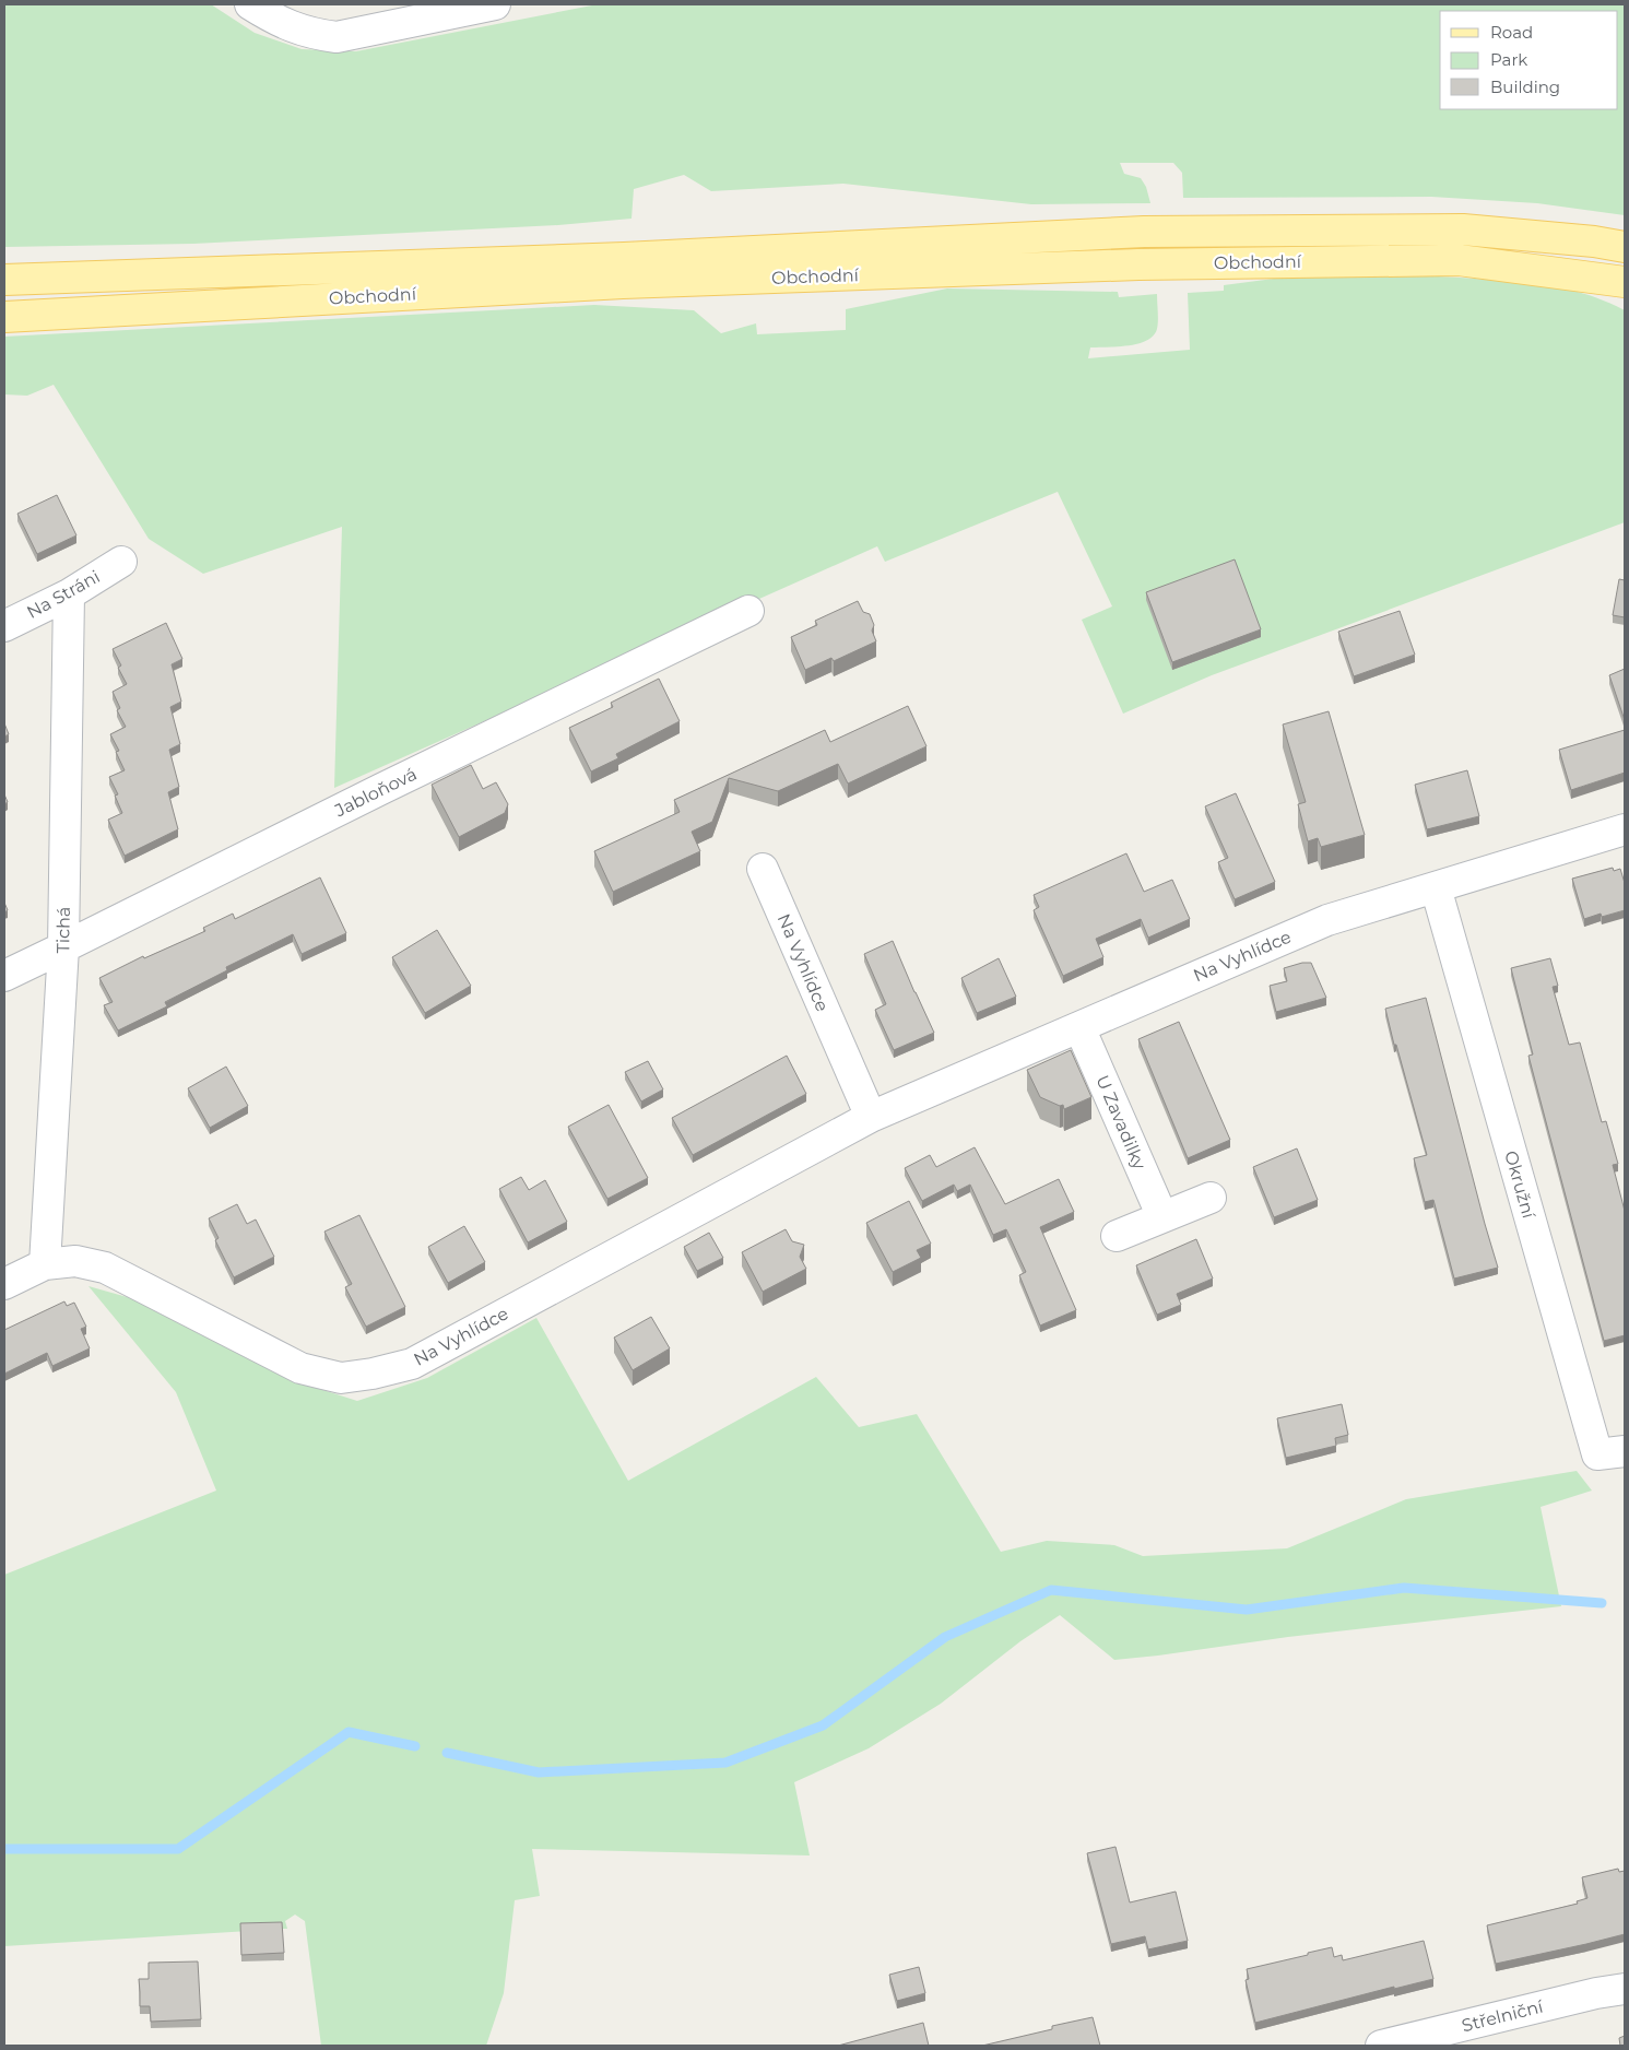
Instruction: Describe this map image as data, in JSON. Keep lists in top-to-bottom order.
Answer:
{
  "streets": {
    "main road": ["Obchodní"],
    "street": [
      "Na Stráni",
      "Jabloňová",
      "Tichá",
      "Na Vyhlídce",
      "U Zavadilky",
      "Okružní",
      "Střelniční"
    ]
  },
  "crossings": [
    ["Na Stráni", "Tichá"],
    ["Jabloňová", "Tichá"],
    ["Tichá", "Na Vyhlídce"],
    ["Na Vyhlídce", "U Zavadilky"],
    ["Na Vyhlídce", "Okružní"]
  ],
  "legend": ["Road", "Park", "Building"]
}
